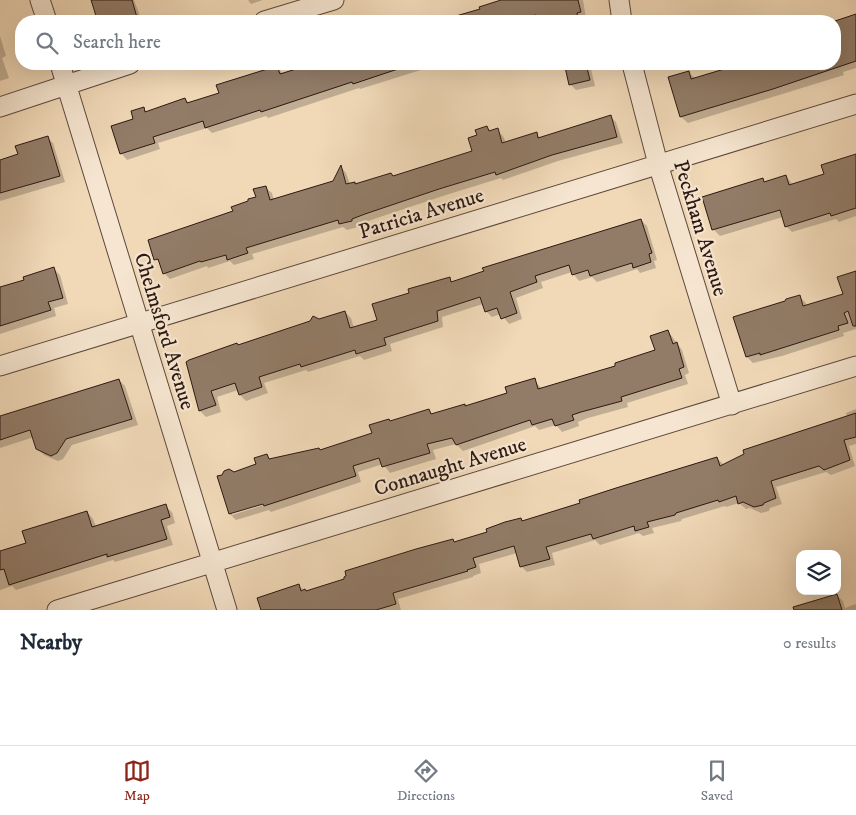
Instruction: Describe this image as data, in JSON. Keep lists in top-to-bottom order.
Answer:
{
  "streets": {
    "street": [
      "Patricia Avenue",
      "Peckham Avenue",
      "Chelmsford Avenue",
      "Connaught Avenue"
    ]
  },
  "crossings": [
    ["Patricia Avenue", "Peckham Avenue"],
    ["Patricia Avenue", "Chelmsford Avenue"],
    ["Peckham Avenue", "Connaught Avenue"],
    ["Chelmsford Avenue", "Connaught Avenue"]
  ],
  "page": {
    "search": "Search here",
    "heading": ["Nearby", "0 results"],
    "nav": ["Map", "Directions", "Saved"]
  }
}
